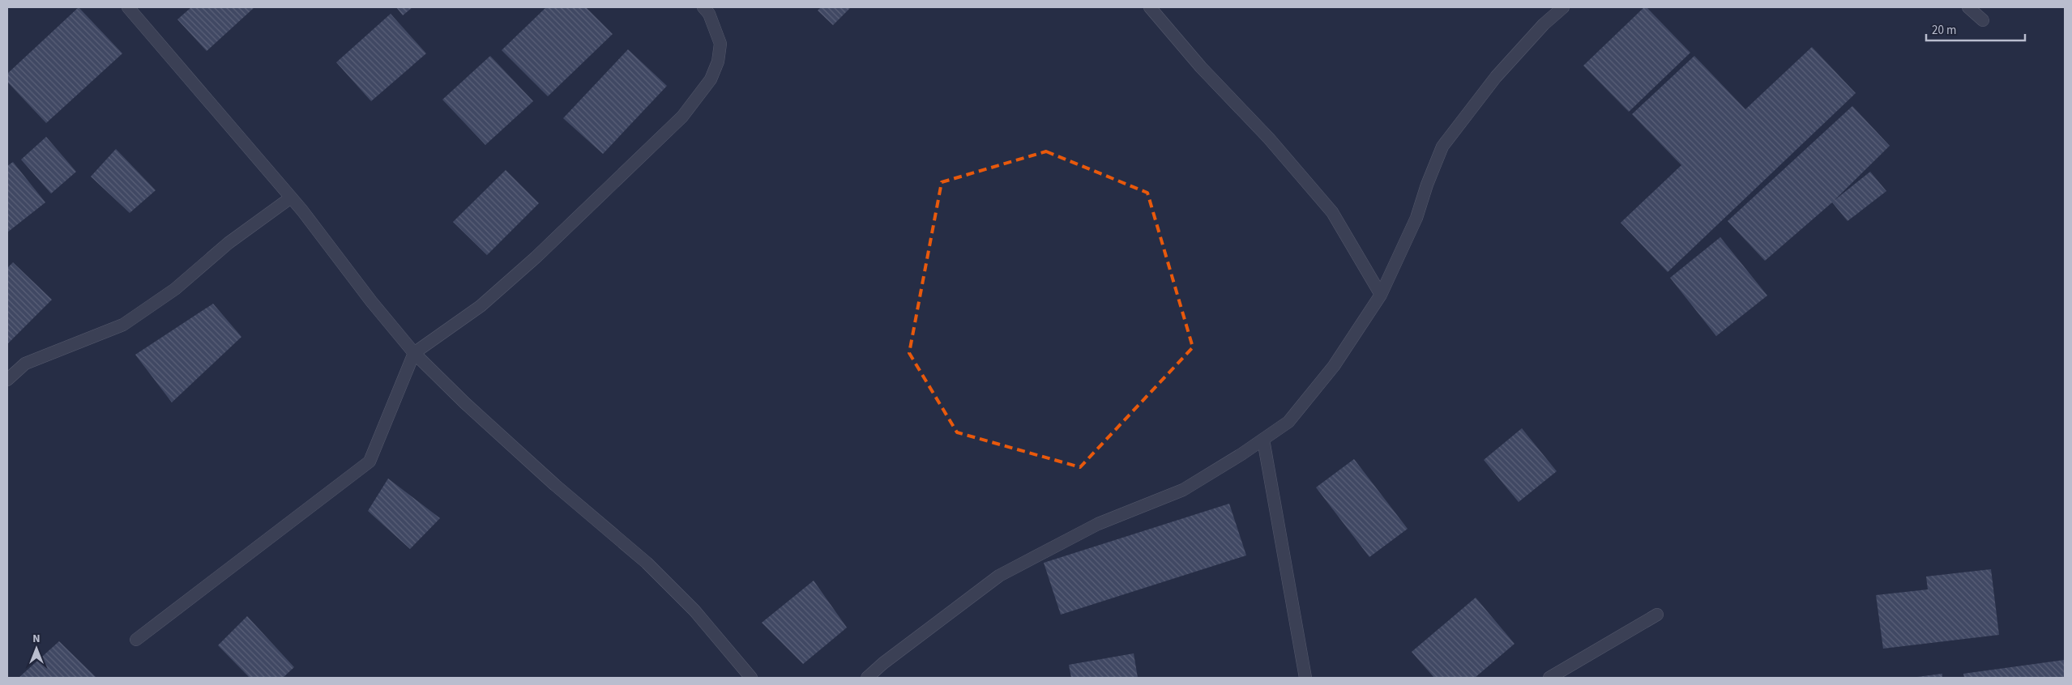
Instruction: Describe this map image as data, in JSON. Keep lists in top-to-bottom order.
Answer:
{
  "scale_bar": "20 m",
  "north": "top"
}
